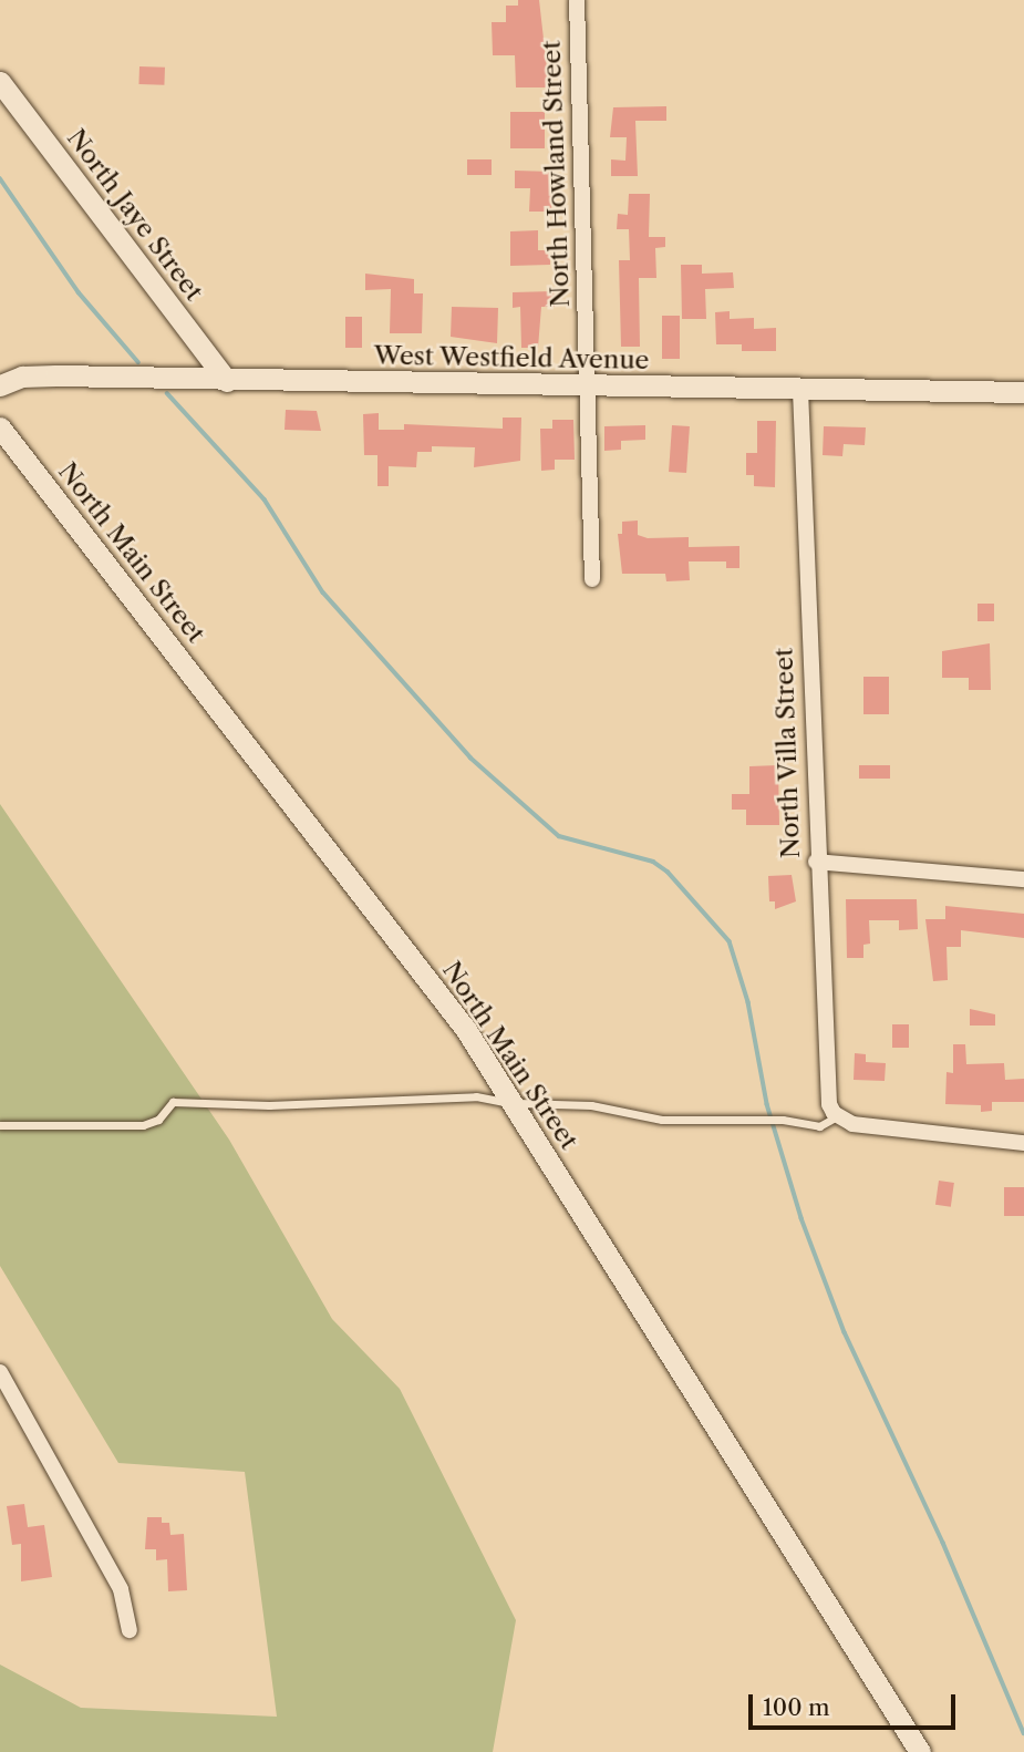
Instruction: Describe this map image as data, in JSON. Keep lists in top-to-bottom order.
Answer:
{
  "streets": {
    "main road": ["North Jaye Street", "West Westfield Avenue", "North Main Street"],
    "street": ["North Howland Street", "North Villa Street"]
  },
  "crossings": [
    ["North Howland Street", "West Westfield Avenue"],
    ["North Jaye Street", "West Westfield Avenue"],
    ["West Westfield Avenue", "North Villa Street"]
  ],
  "scale_bar": "100 m"
}
